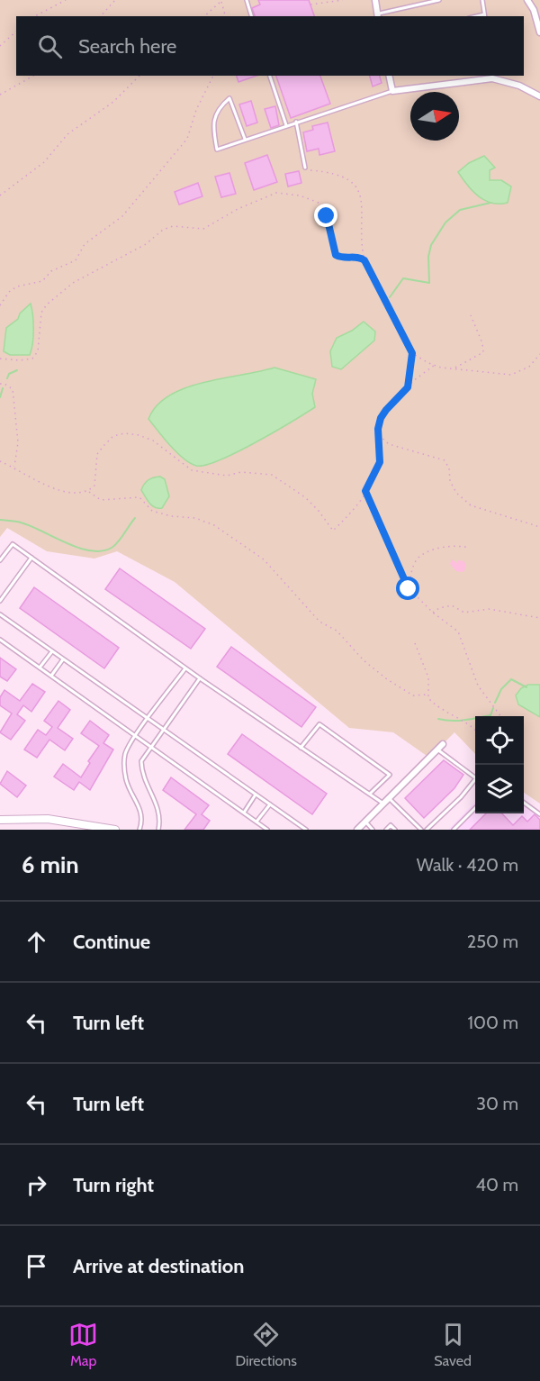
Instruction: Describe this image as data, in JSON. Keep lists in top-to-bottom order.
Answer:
{
  "north": "right",
  "page": {
    "search": "Search here",
    "heading": ["6 min", "Walk · 420 m"],
    "list": [
      ["Continue", "250 m"],
      ["Turn left", "100 m"],
      ["Turn left", "30 m"],
      ["Turn right", "40 m"],
      "Arrive at destination"
    ],
    "nav": ["Map", "Directions", "Saved"]
  }
}
